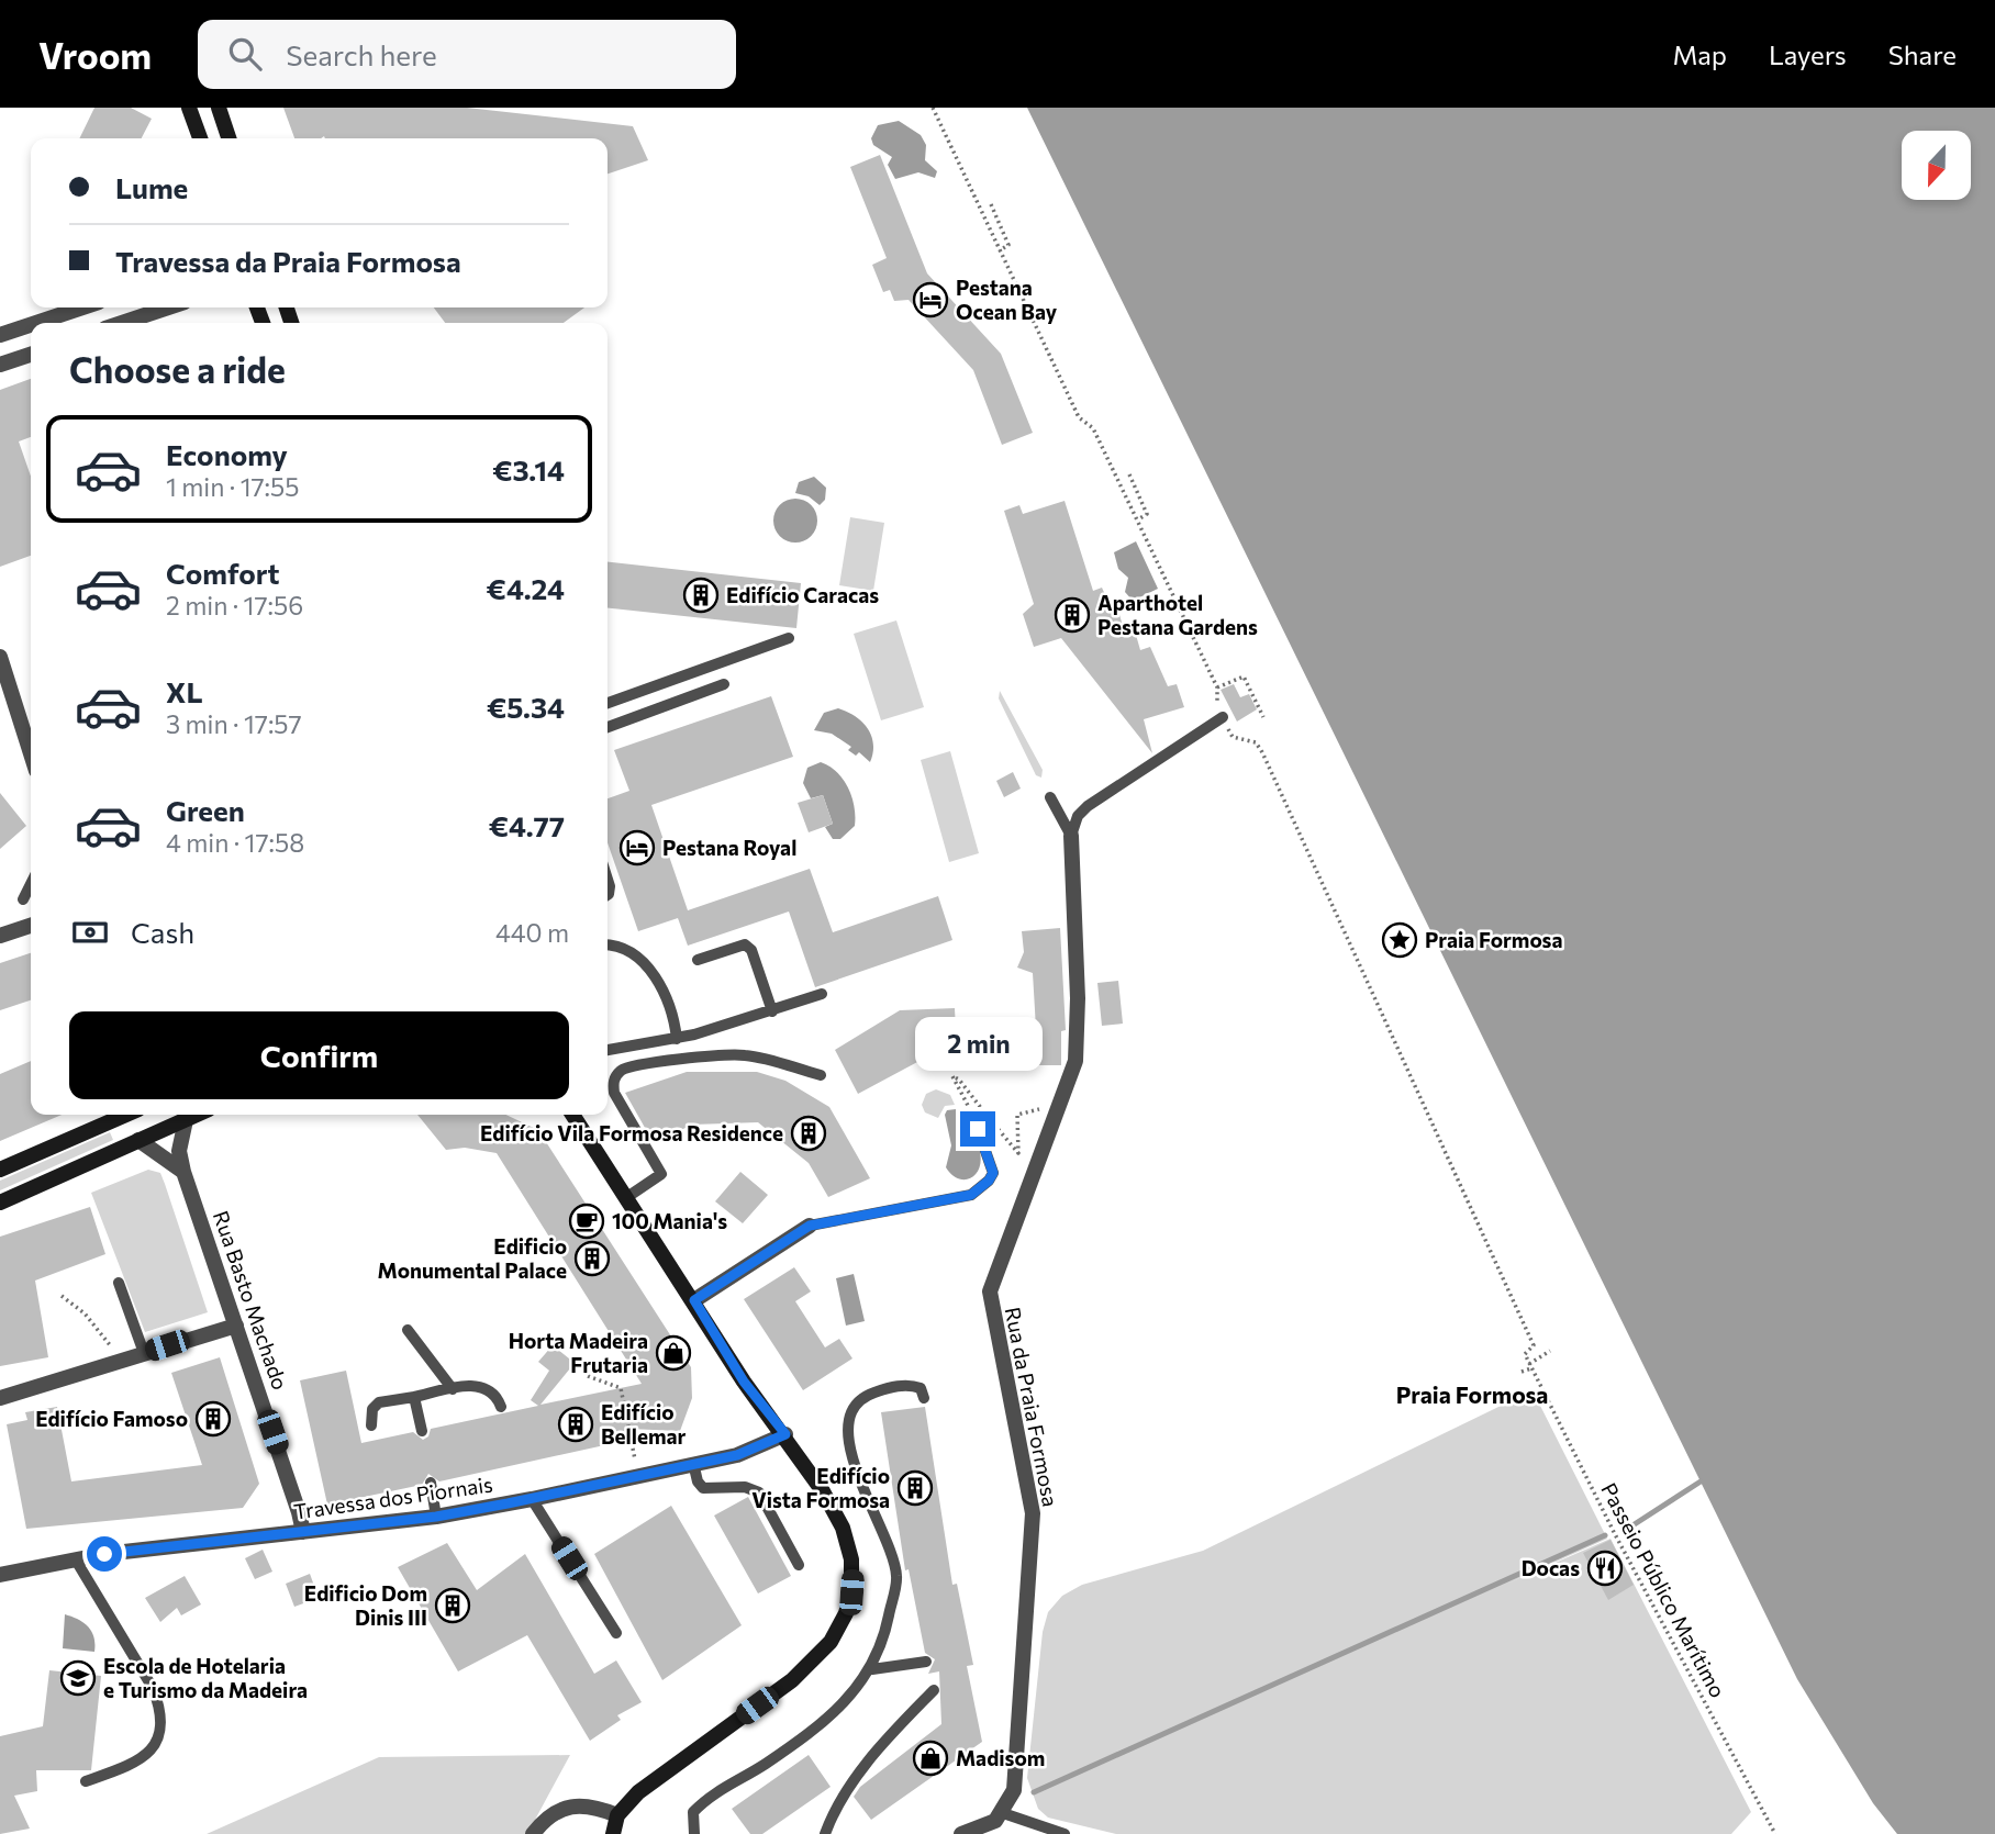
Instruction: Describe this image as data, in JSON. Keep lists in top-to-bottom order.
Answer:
{
  "streets": {
    "street": ["Rua Basto Machado", "Rua da Praia Formosa", "Travessa dos Piornais"],
    "path": ["Passeio Público Marítimo"]
  },
  "crossings": [
    ["Rua Basto Machado", "Travessa dos Piornais"]
  ],
  "districts": ["Praia Formosa"],
  "places": {
    "hotel": ["Pestana Ocean Bay", "Pestana Royal"],
    "building": [
      "Edifício Caracas",
      "Aparthotel Pestana Gardens",
      "Edifício Vila Formosa Residence",
      "Edificio Monumental Palace",
      "Edifício Famoso",
      "Edifício Bellemar",
      "Edifício Vista Formosa",
      "Edificio Dom Dinis III"
    ],
    "place": ["Praia Formosa"],
    "cafe": ["100 Mania's"],
    "shop": ["Horta Madeira Frutaria", "Madisom"],
    "restaurant": ["Docas"],
    "school or university": ["Escola de Hotelaria e Turismo da Madeira"]
  },
  "north": "bottom",
  "page": {
    "header": "Vroom",
    "search": "Search here",
    "nav": ["Map", "Layers", "Share"],
    "banner": ["Lume", "Travessa da Praia Formosa"],
    "heading": "Choose a ride",
    "list": [
      {
        "name": "Economy",
        "note": "1 min · 17:55",
        "value": "€3.14"
      },
      {
        "name": "Comfort",
        "note": "2 min · 17:56",
        "value": "€4.24"
      },
      {
        "name": "XL",
        "note": "3 min · 17:57",
        "value": "€5.34"
      },
      {
        "name": "Green",
        "note": "4 min · 17:58",
        "value": "€4.77"
      }
    ],
    "pay": ["Cash", "440 m"],
    "buttons": "Confirm",
    "bubble": "2 min"
  }
}
